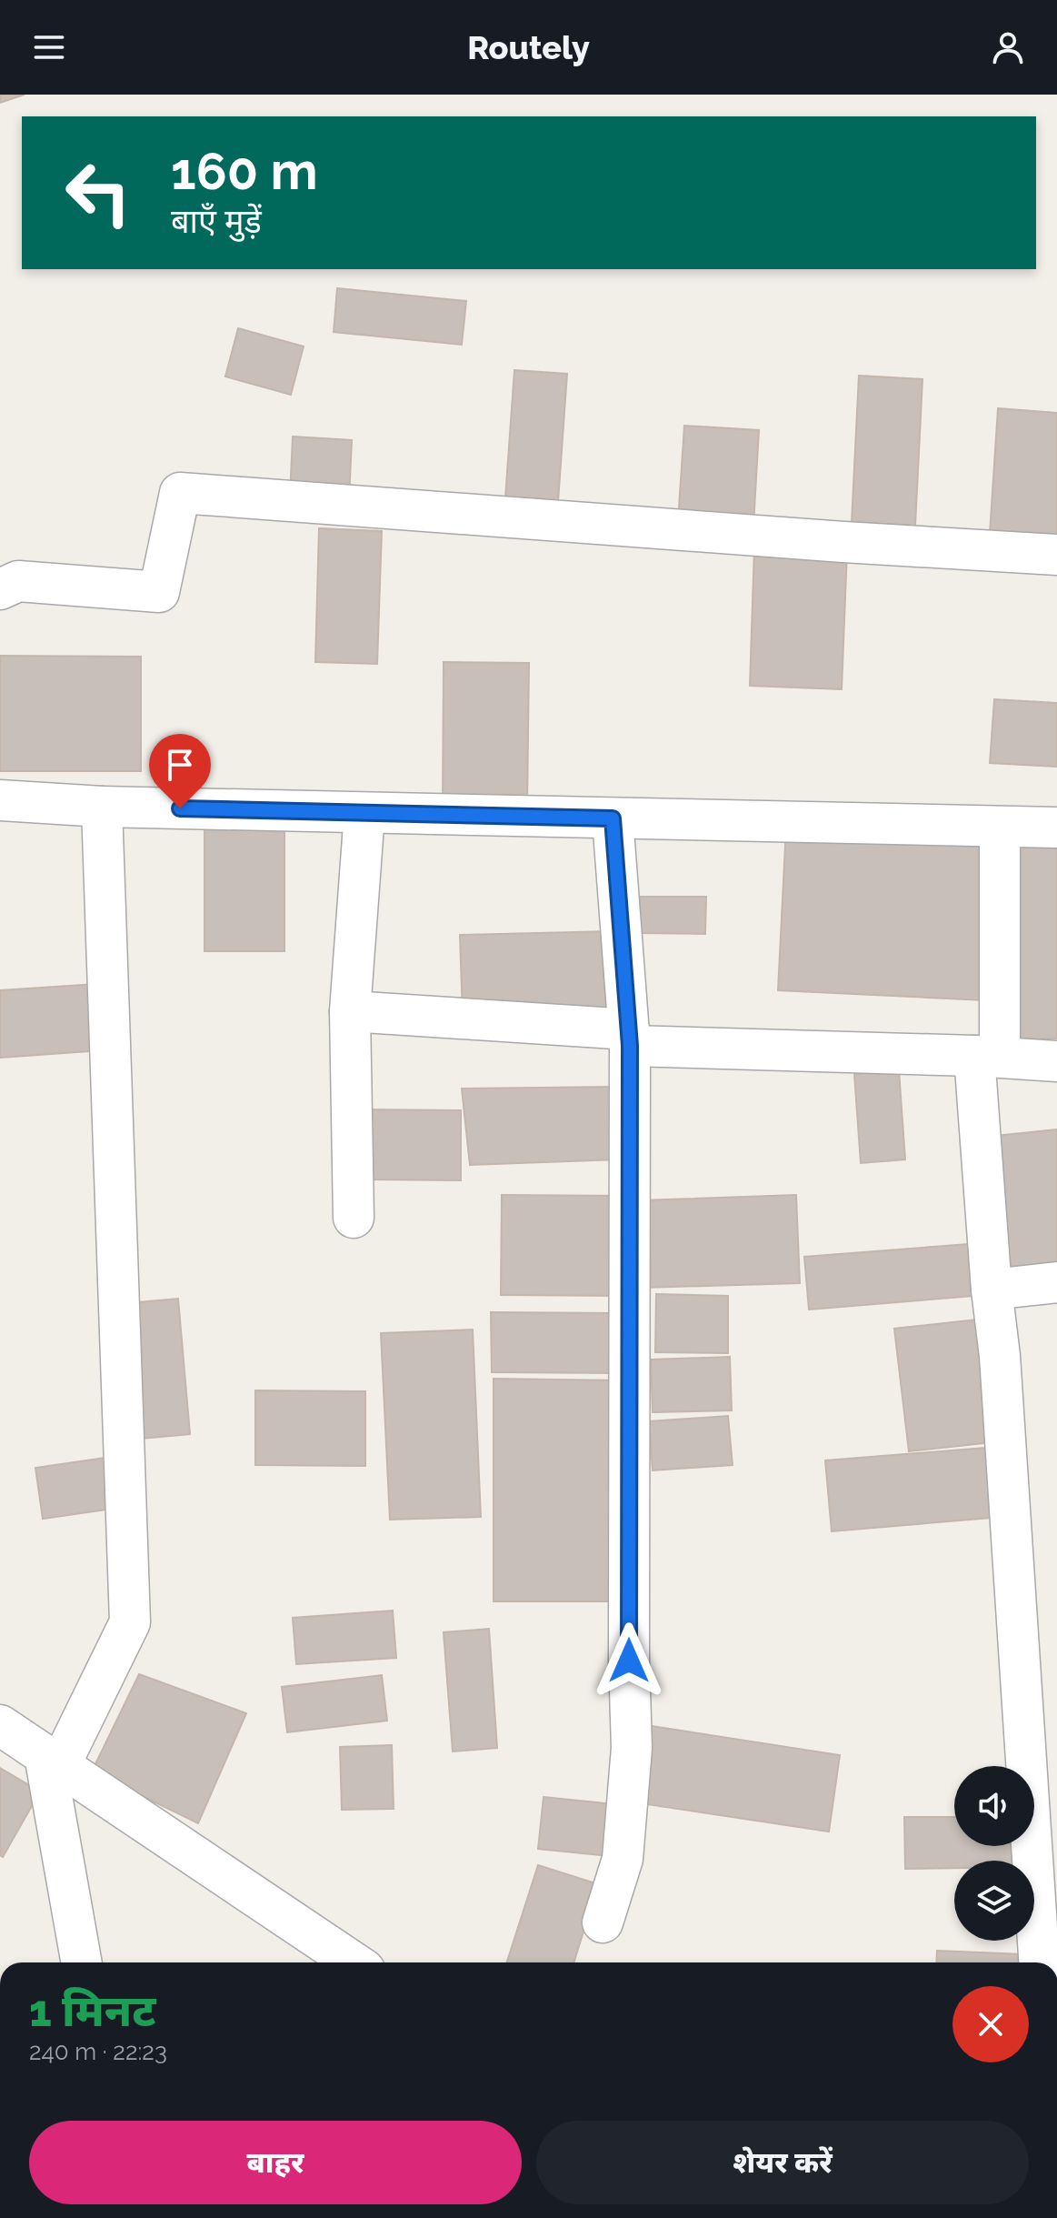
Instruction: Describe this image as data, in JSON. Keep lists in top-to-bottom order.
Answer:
{
  "page": {
    "header": "Routely",
    "turn": ["160 m", "बाएँ मुड़ें"],
    "heading": ["1 मिनट", "240 m · 22:23"],
    "buttons": ["बाहर", "शेयर करें"]
  }
}
